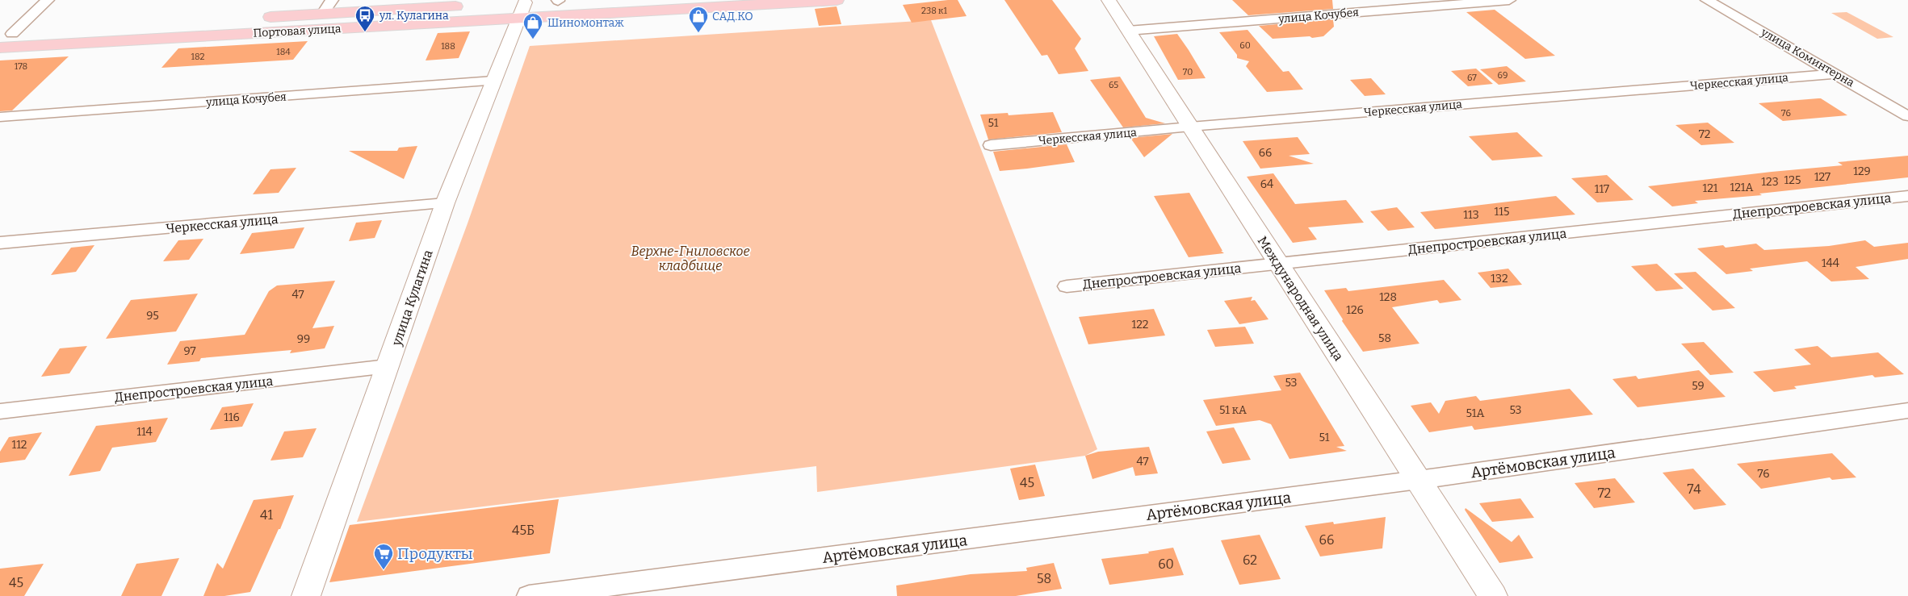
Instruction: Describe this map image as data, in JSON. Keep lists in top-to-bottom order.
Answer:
{
  "streets": {
    "main road": ["Портовая улица", "улица Кулагина", "Международная улица"],
    "street": [
      "улица Кочубея",
      "улица Коминтерна",
      "Черкесская улица",
      "Днепростроевская улица",
      "Артёмовская улица"
    ]
  },
  "crossings": [
    ["улица Кочубея", "улица Кулагина"],
    ["улица Кочубея", "Международная улица"],
    ["Портовая улица", "улица Кулагина"],
    ["улица Коминтерна", "Черкесская улица"],
    ["Черкесская улица", "улица Кулагина"],
    ["Черкесская улица", "Международная улица"],
    ["Днепростроевская улица", "улица Кулагина"],
    ["Днепростроевская улица", "Международная улица"],
    ["Международная улица", "Артёмовская улица"]
  ],
  "parks": ["Верхне-Гниловское кладбище"],
  "places": {
    "bus stop": ["ул. Кулагина"],
    "shop": ["САД.КО", "Шиномонтаж"],
    "supermarket": ["Продукты"]
  },
  "house_numbers": [
    "238 к1",
    "60",
    "188",
    "184",
    "182",
    "178",
    "70",
    "69",
    "67",
    "65",
    "76",
    "51",
    "72",
    "66",
    "129",
    "127",
    "125",
    "123",
    "64",
    "121А",
    "121",
    "117",
    "115",
    "113",
    "144",
    "132",
    "47",
    "128",
    "126",
    "95",
    "122",
    "58",
    "99",
    "97",
    "53",
    "59",
    "51 кА",
    "53",
    "51А",
    "116",
    "114",
    "51",
    "112",
    "47",
    "76",
    "45",
    "74",
    "72",
    "41",
    "45Б",
    "66",
    "62",
    "60",
    "58",
    "45"
  ]
}
